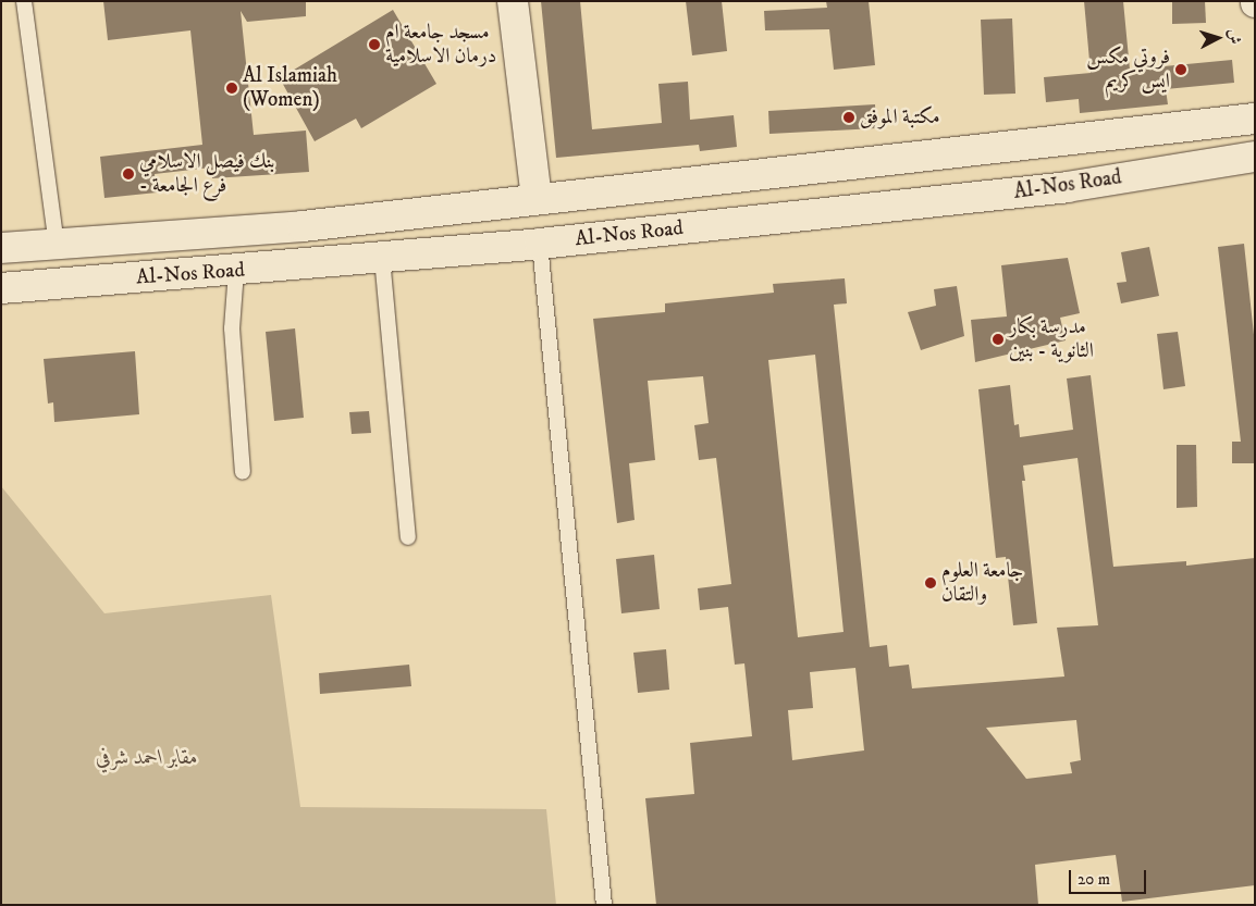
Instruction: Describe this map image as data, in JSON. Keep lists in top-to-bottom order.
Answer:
{
  "streets": {
    "main road": ["Al-Nos Road"]
  },
  "parks": ["مقابر احمد شرفي"],
  "places": [
    "مسجد جامعة ام درمان الاسلامية",
    "فروتي مكس ايس كريم",
    "Al Islamiah (Women)",
    "مكتبة الموفق",
    "بنك فيصل الاسلامي - فرع الجامعة",
    "مدرسة بكار الثانوية - بنين",
    "جامعة العلوم والتقان"
  ],
  "scale_bar": "20 m",
  "north": "right"
}
